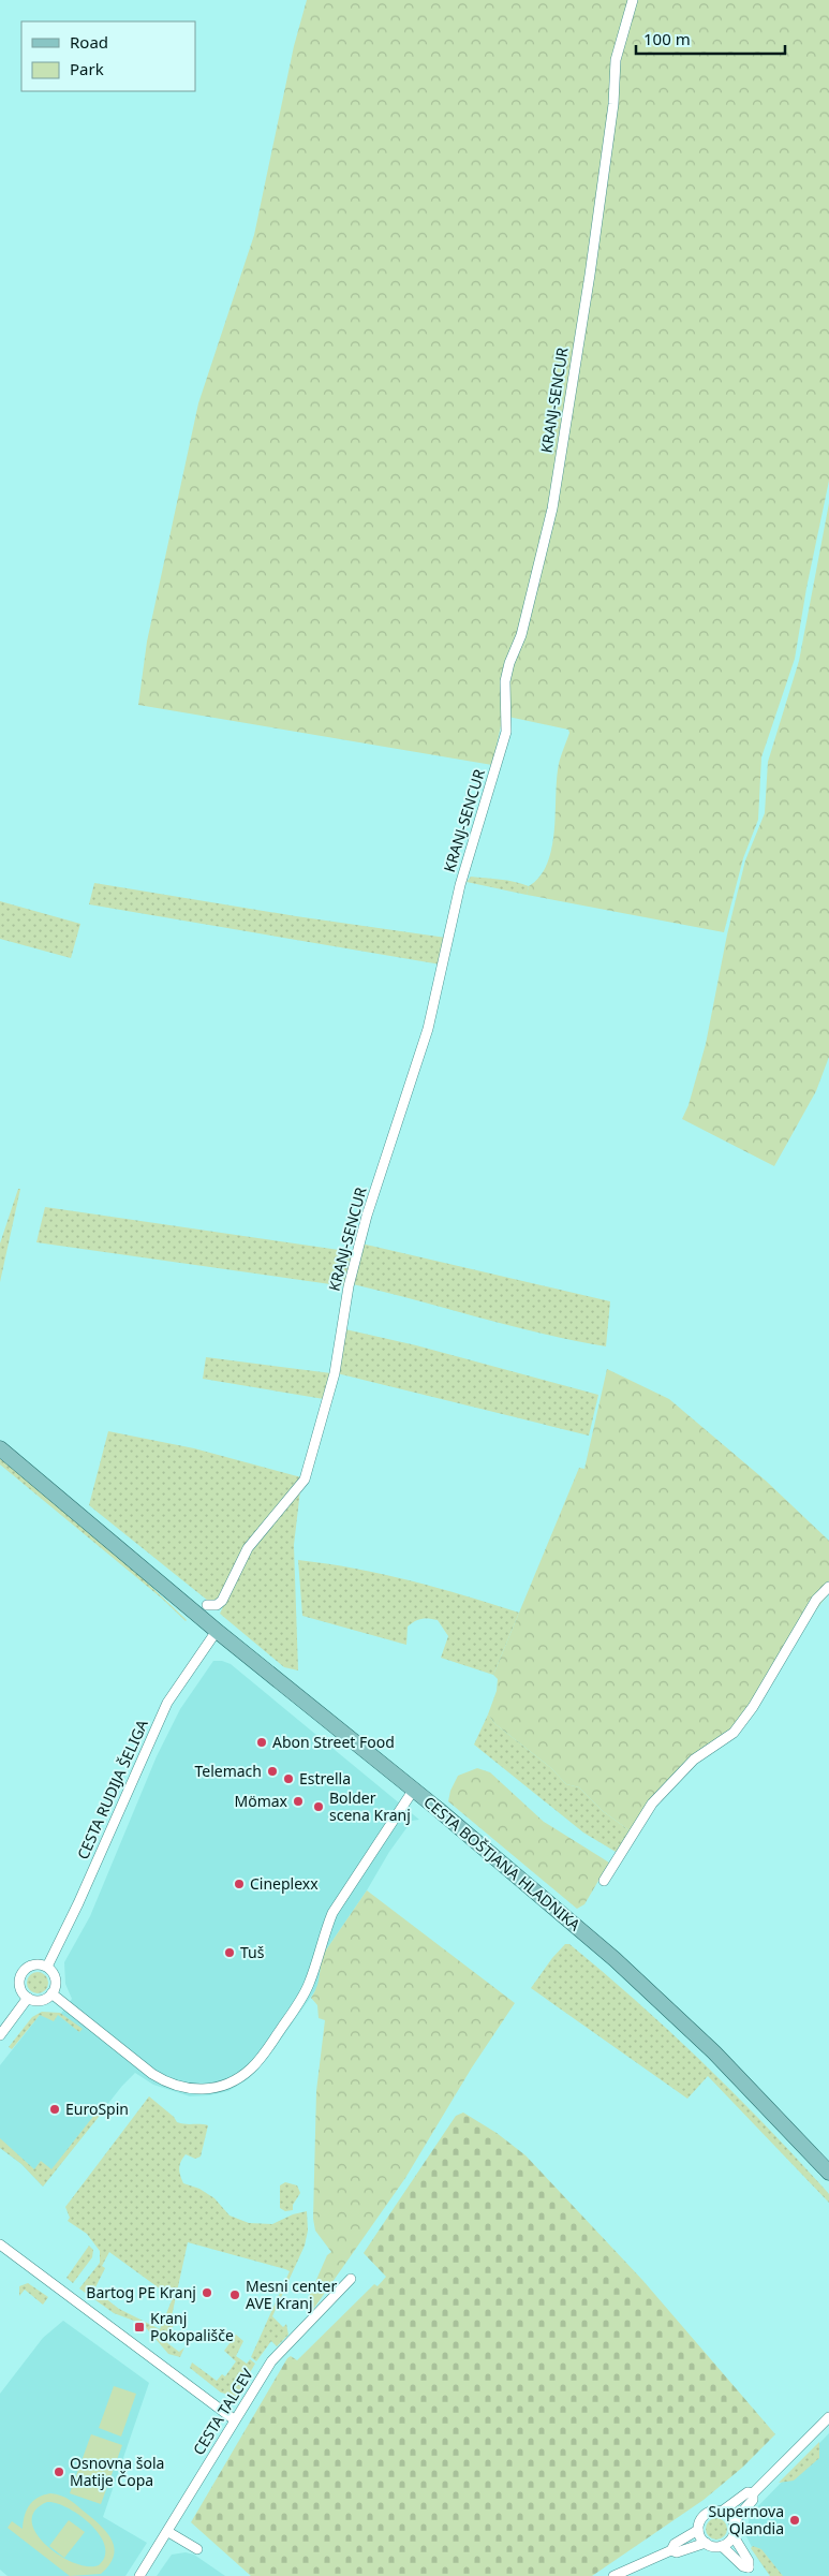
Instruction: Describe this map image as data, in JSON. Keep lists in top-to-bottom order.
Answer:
{
  "streets": {
    "main road": ["CESTA BOŠTJANA HLADNIKA"],
    "street": ["KRANJ-SENCUR", "CESTA RUDIJA ŠELIGA", "CESTA TALCEV"]
  },
  "crossings": [
    ["CESTA RUDIJA ŠELIGA", "CESTA BOŠTJANA HLADNIKA"]
  ],
  "places": {
    "other": [
      "Abon Street Food",
      "Telemach",
      "Estrella",
      "Mömax",
      "Bolder scena Kranj",
      "Cineplexx",
      "Tuš",
      "EuroSpin",
      "Bartog PE Kranj",
      "Mesni center AVE Kranj",
      "Osnovna šola Matije Čopa",
      "Supernova Qlandia"
    ],
    "transit": ["Kranj Pokopališče"]
  },
  "legend": ["Road", "Park"],
  "scale_bar": "100 m"
}
